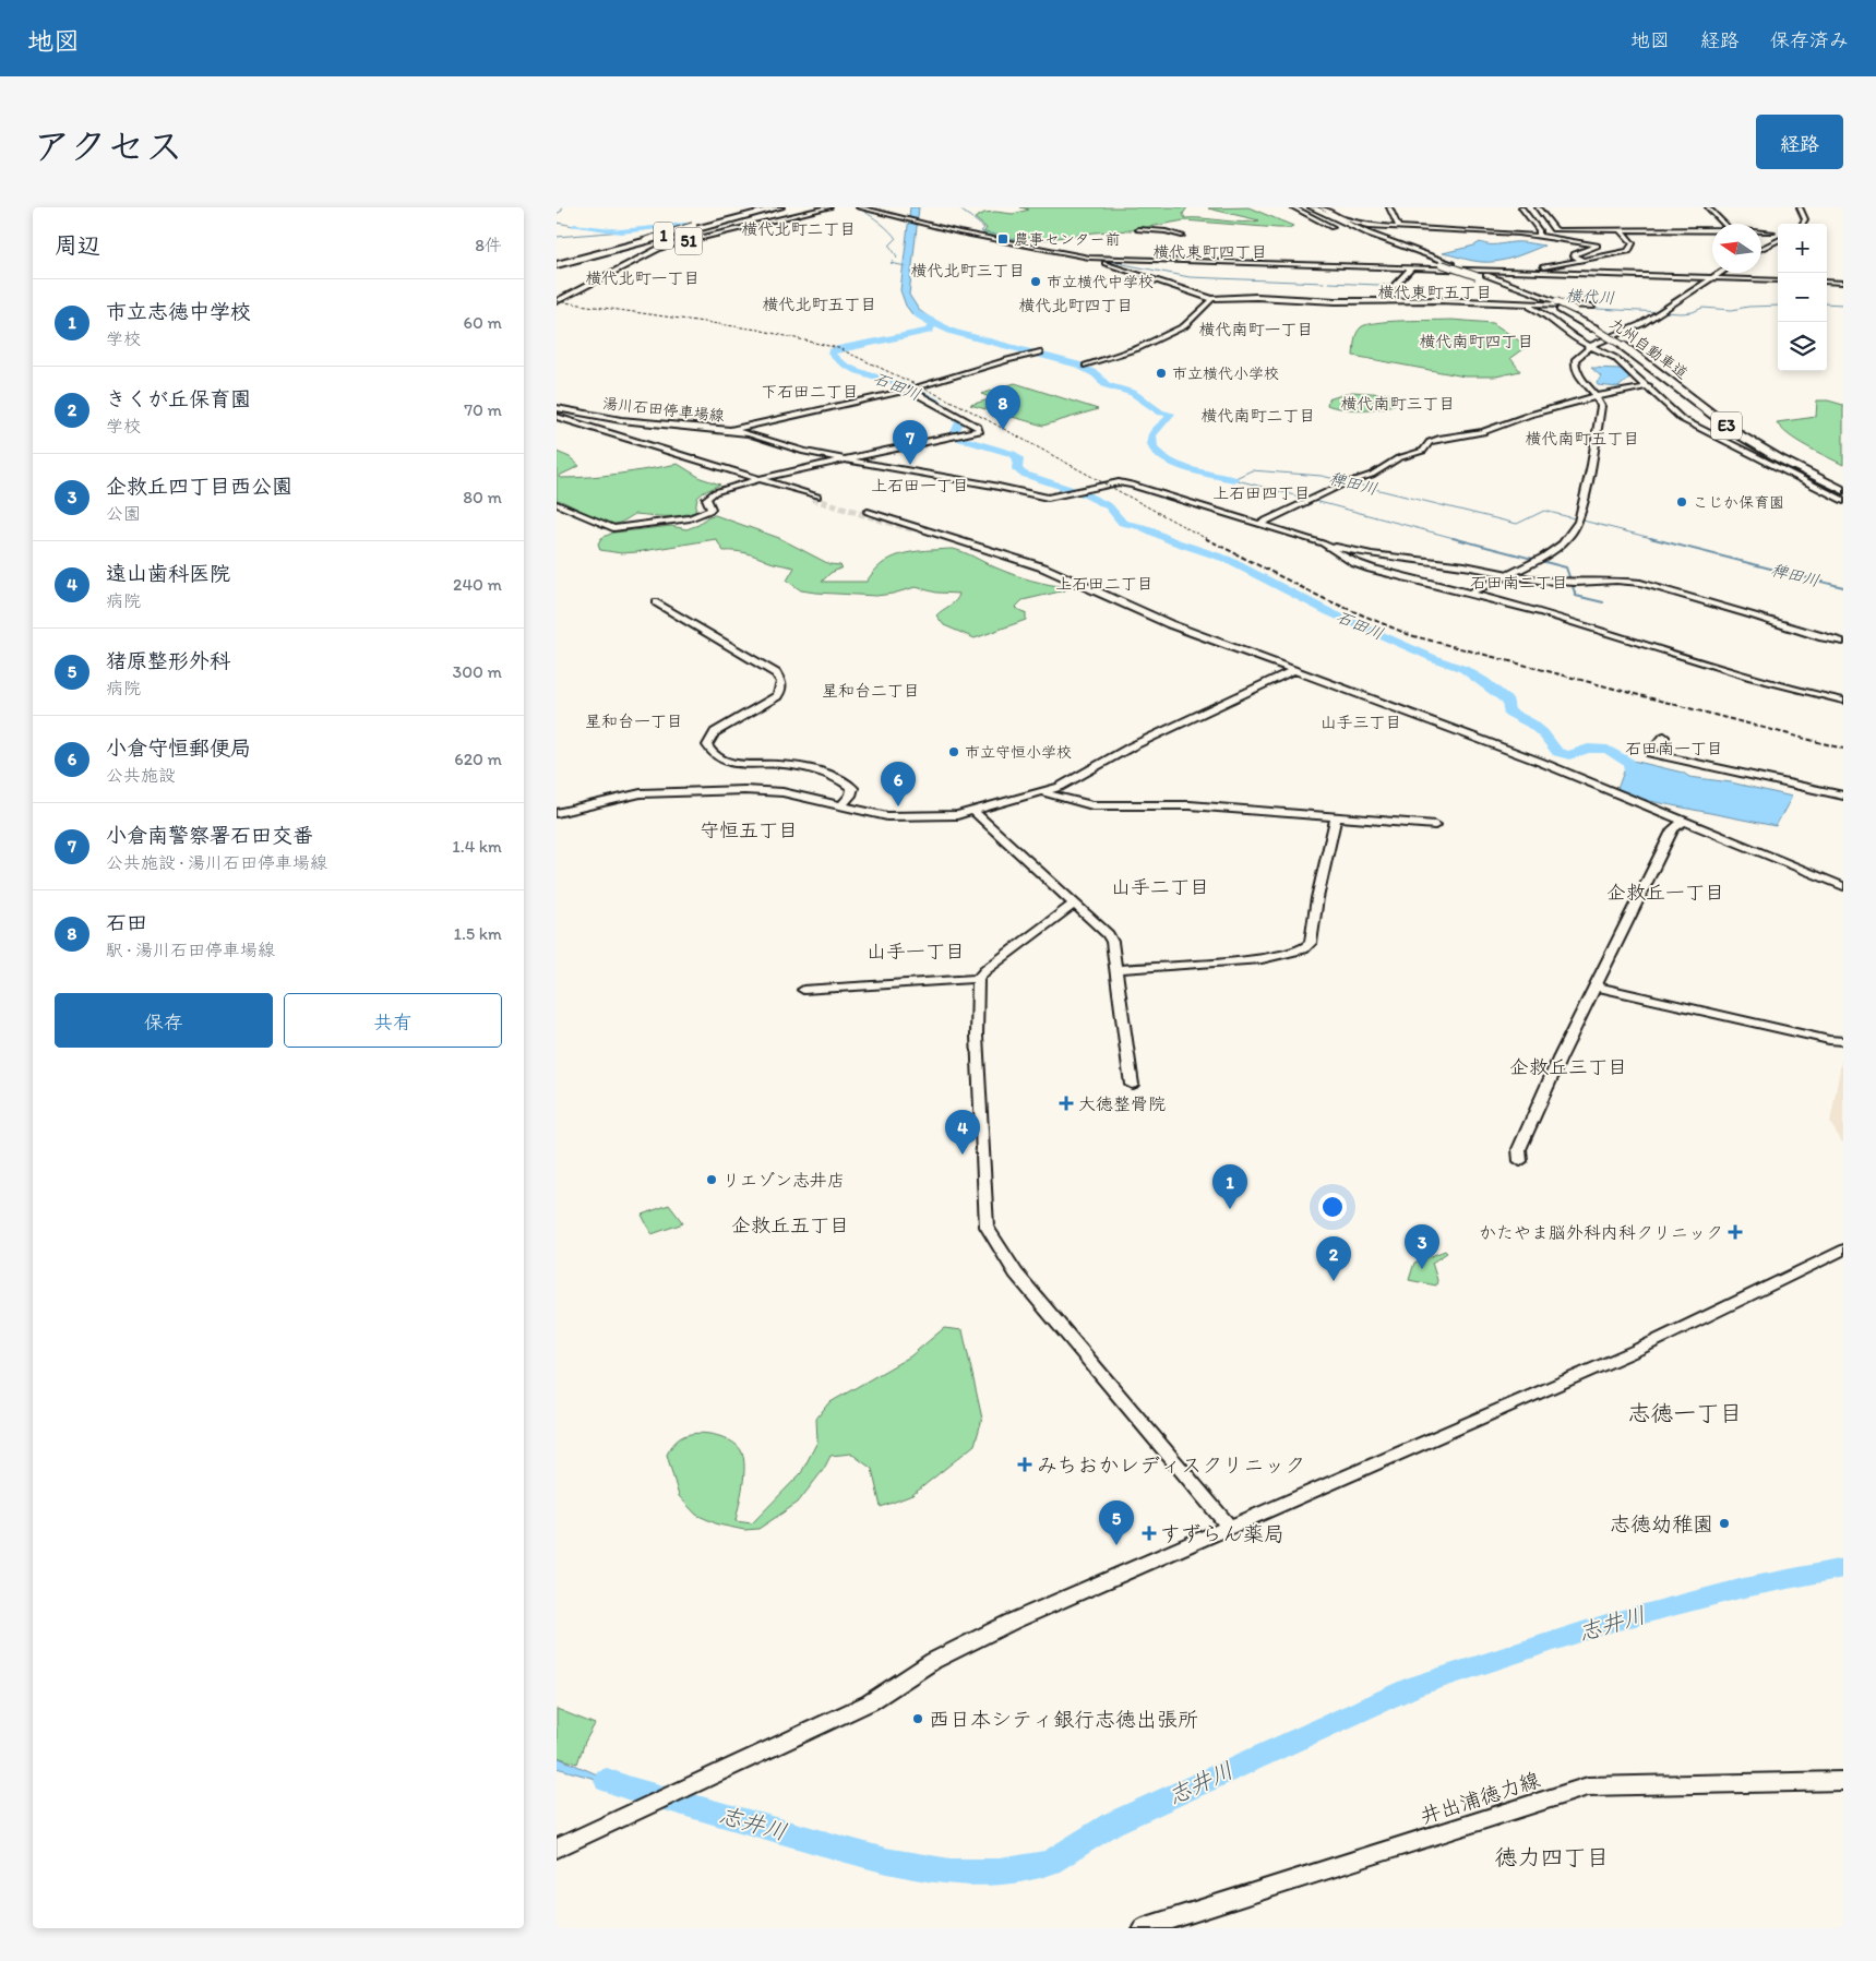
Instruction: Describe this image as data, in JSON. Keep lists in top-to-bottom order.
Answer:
{
  "streets": {
    "highway": ["1", "九州自動車道", "E3"],
    "main road": ["51"],
    "street": ["湯川石田停車場線", "井出浦徳力線"]
  },
  "districts": [
    "横代北町二丁目",
    "横代東町四丁目",
    "横代北町三丁目",
    "横代北町一丁目",
    "横代東町五丁目",
    "横代北町五丁目",
    "横代北町四丁目",
    "横代南町一丁目",
    "横代南町四丁目",
    "下石田二丁目",
    "横代南町三丁目",
    "横代南町二丁目",
    "横代南町五丁目",
    "上石田一丁目",
    "上石田四丁目",
    "石田南二丁目",
    "上石田二丁目",
    "星和台二丁目",
    "星和台一丁目",
    "山手三丁目",
    "石田南一丁目",
    "守恒五丁目",
    "山手二丁目",
    "企救丘一丁目",
    "山手一丁目",
    "企救丘三丁目",
    "企救丘五丁目",
    "志徳一丁目",
    "徳力四丁目"
  ],
  "water": [
    "横代川",
    "石田川",
    "稗田川",
    "志井川"
  ],
  "places": {
    "transit": ["農事センター前"],
    "other": [
      "市立横代中学校",
      "市立横代小学校",
      "こじか保育園",
      "市立守恒小学校",
      "リエゾン志井店",
      "志徳幼稚園",
      "西日本シティ銀行志徳出張所"
    ],
    "health": [
      "大徳整骨院",
      "かたやま脳外科内科クリニック",
      "みちおかレディスクリニック",
      "すずらん薬局"
    ]
  },
  "north": "left",
  "page": {
    "header": "地図",
    "nav": ["地図", "経路", "保存済み"],
    "title": "アクセス",
    "buttons": [
      "経路",
      ["保存", "共有"]
    ],
    "heading": ["周辺", "8件"],
    "map_buttons": ["+", "−"],
    "list": [
      {
        "mark": "1",
        "name": "市立志徳中学校",
        "note": "学校",
        "value": "60 m"
      },
      {
        "mark": "2",
        "name": "きくが丘保育園",
        "note": "学校",
        "value": "70 m"
      },
      {
        "mark": "3",
        "name": "企救丘四丁目西公園",
        "note": "公園",
        "value": "80 m"
      },
      {
        "mark": "4",
        "name": "遠山歯科医院",
        "note": "病院",
        "value": "240 m"
      },
      {
        "mark": "5",
        "name": "猪原整形外科",
        "note": "病院",
        "value": "300 m"
      },
      {
        "mark": "6",
        "name": "小倉守恒郵便局",
        "note": "公共施設",
        "value": "620 m"
      },
      {
        "mark": "7",
        "name": "小倉南警察署石田交番",
        "note": "公共施設 · 湯川石田停車場線",
        "value": "1.4 km"
      },
      {
        "mark": "8",
        "name": "石田",
        "note": "駅 · 湯川石田停車場線",
        "value": "1.5 km"
      }
    ],
    "pins": [
      "8",
      "7",
      "6",
      "4",
      "1",
      "3",
      "2",
      "5"
    ]
  }
}
